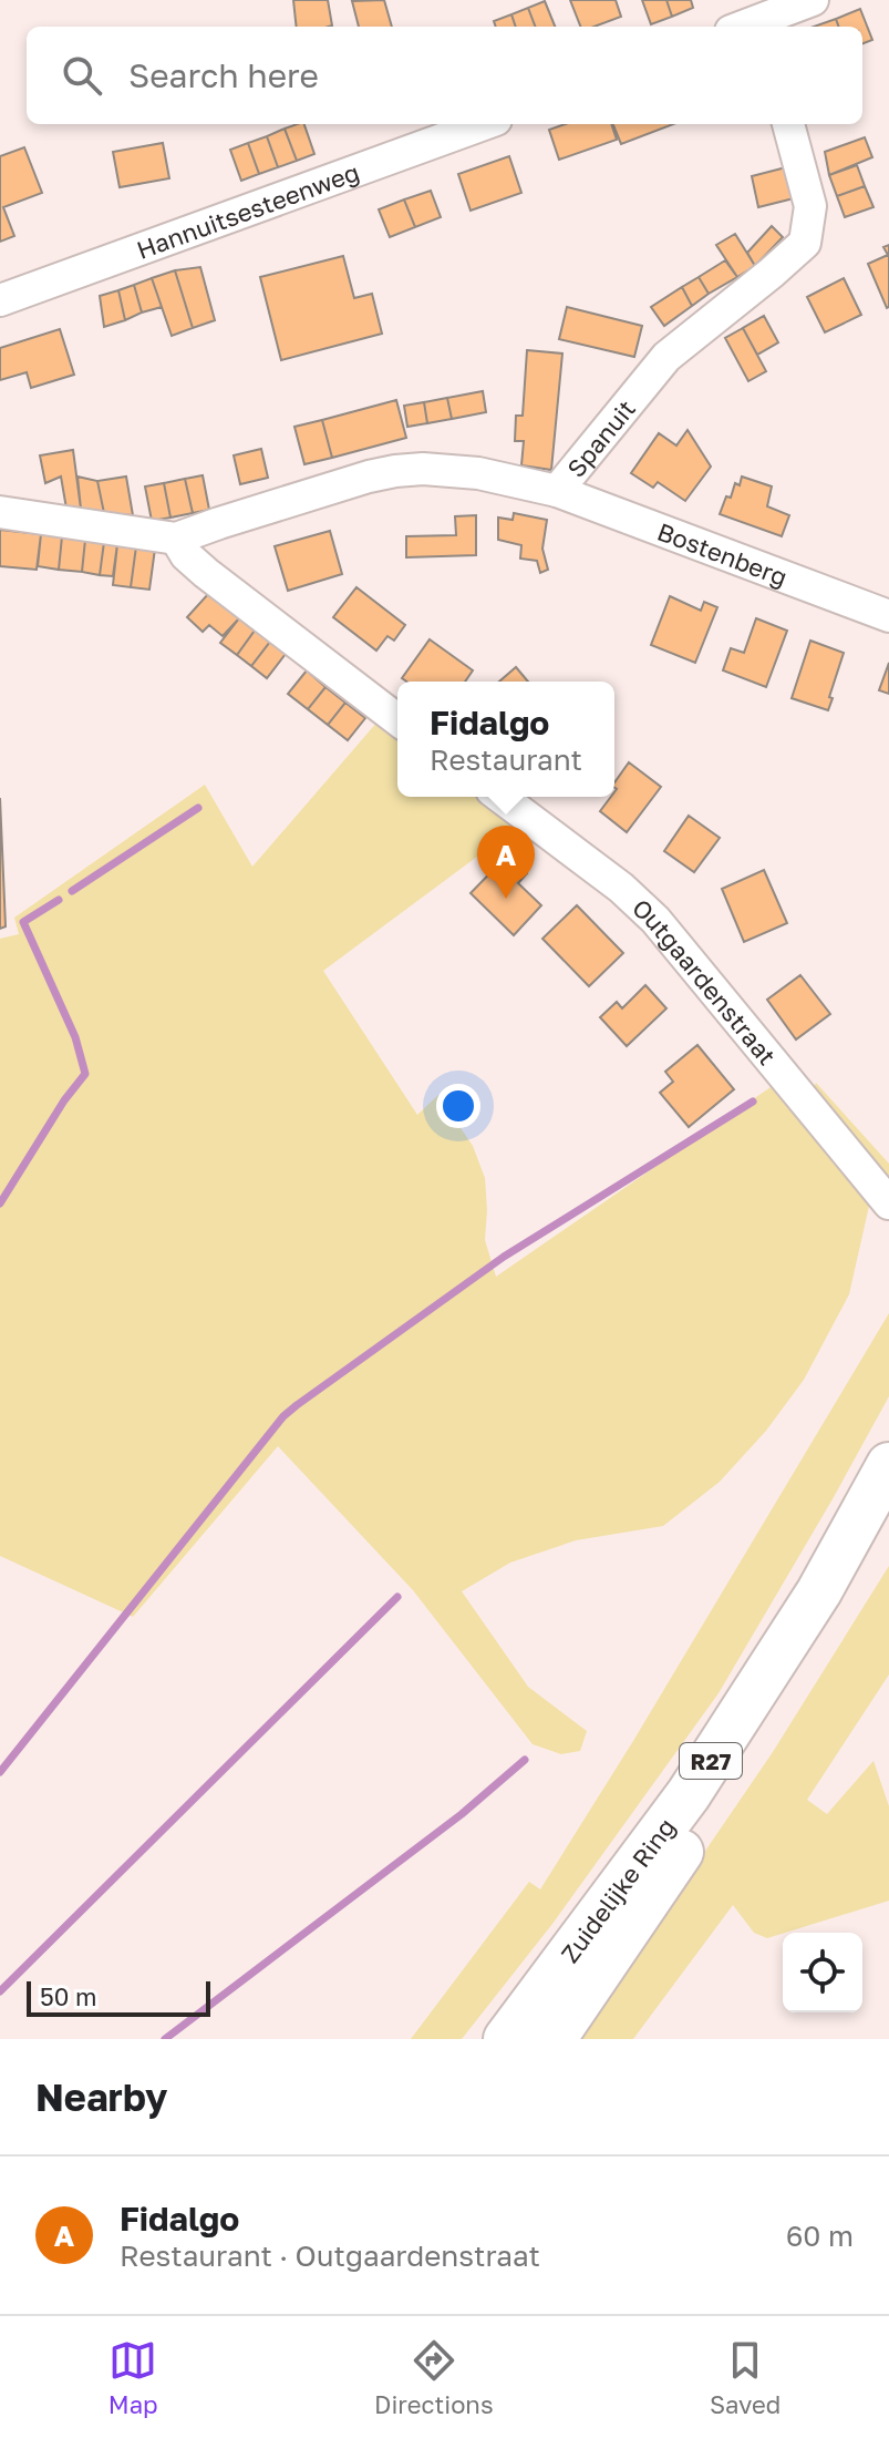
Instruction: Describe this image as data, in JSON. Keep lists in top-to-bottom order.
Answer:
{
  "streets": {
    "highway": ["R27", "Zuidelijke Ring"],
    "street": [
      "Hannuitsesteenweg",
      "Spanuit",
      "Bostenberg",
      "Outgaardenstraat"
    ]
  },
  "crossings": [
    ["Spanuit", "Bostenberg"]
  ],
  "scale_bar": "50 m",
  "page": {
    "search": "Search here",
    "popup": ["Fidalgo", "Restaurant"],
    "pins": "A",
    "scale": "50 m",
    "heading": "Nearby",
    "list": [
      {
        "mark": "A",
        "name": "Fidalgo",
        "note": "Restaurant · Outgaardenstraat",
        "value": "60 m"
      }
    ],
    "nav": ["Map", "Directions", "Saved"]
  }
}
